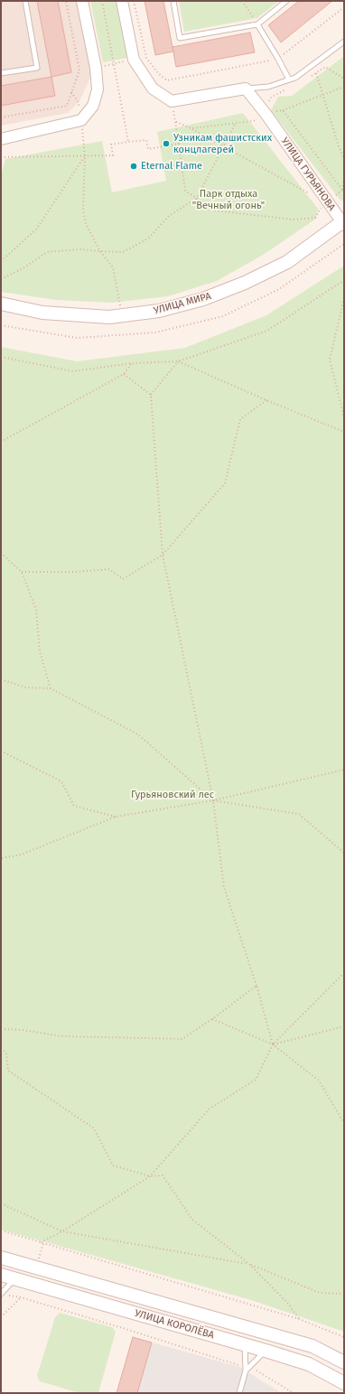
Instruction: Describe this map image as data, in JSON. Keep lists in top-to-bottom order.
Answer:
{
  "streets": {
    "main road": ["УЛИЦА МИРА", "УЛИЦА КОРОЛЁВА"],
    "street": ["УЛИЦА ГУРЬЯНОВА"]
  },
  "crossings": [
    ["УЛИЦА ГУРЬЯНОВА", "УЛИЦА МИРА"]
  ],
  "parks": ["Парк отдыха \"Вечный огонь\"", "Гурьяновский лес"],
  "places": ["Узникам фашистских концлагерей", "Eternal Flame"]
}
